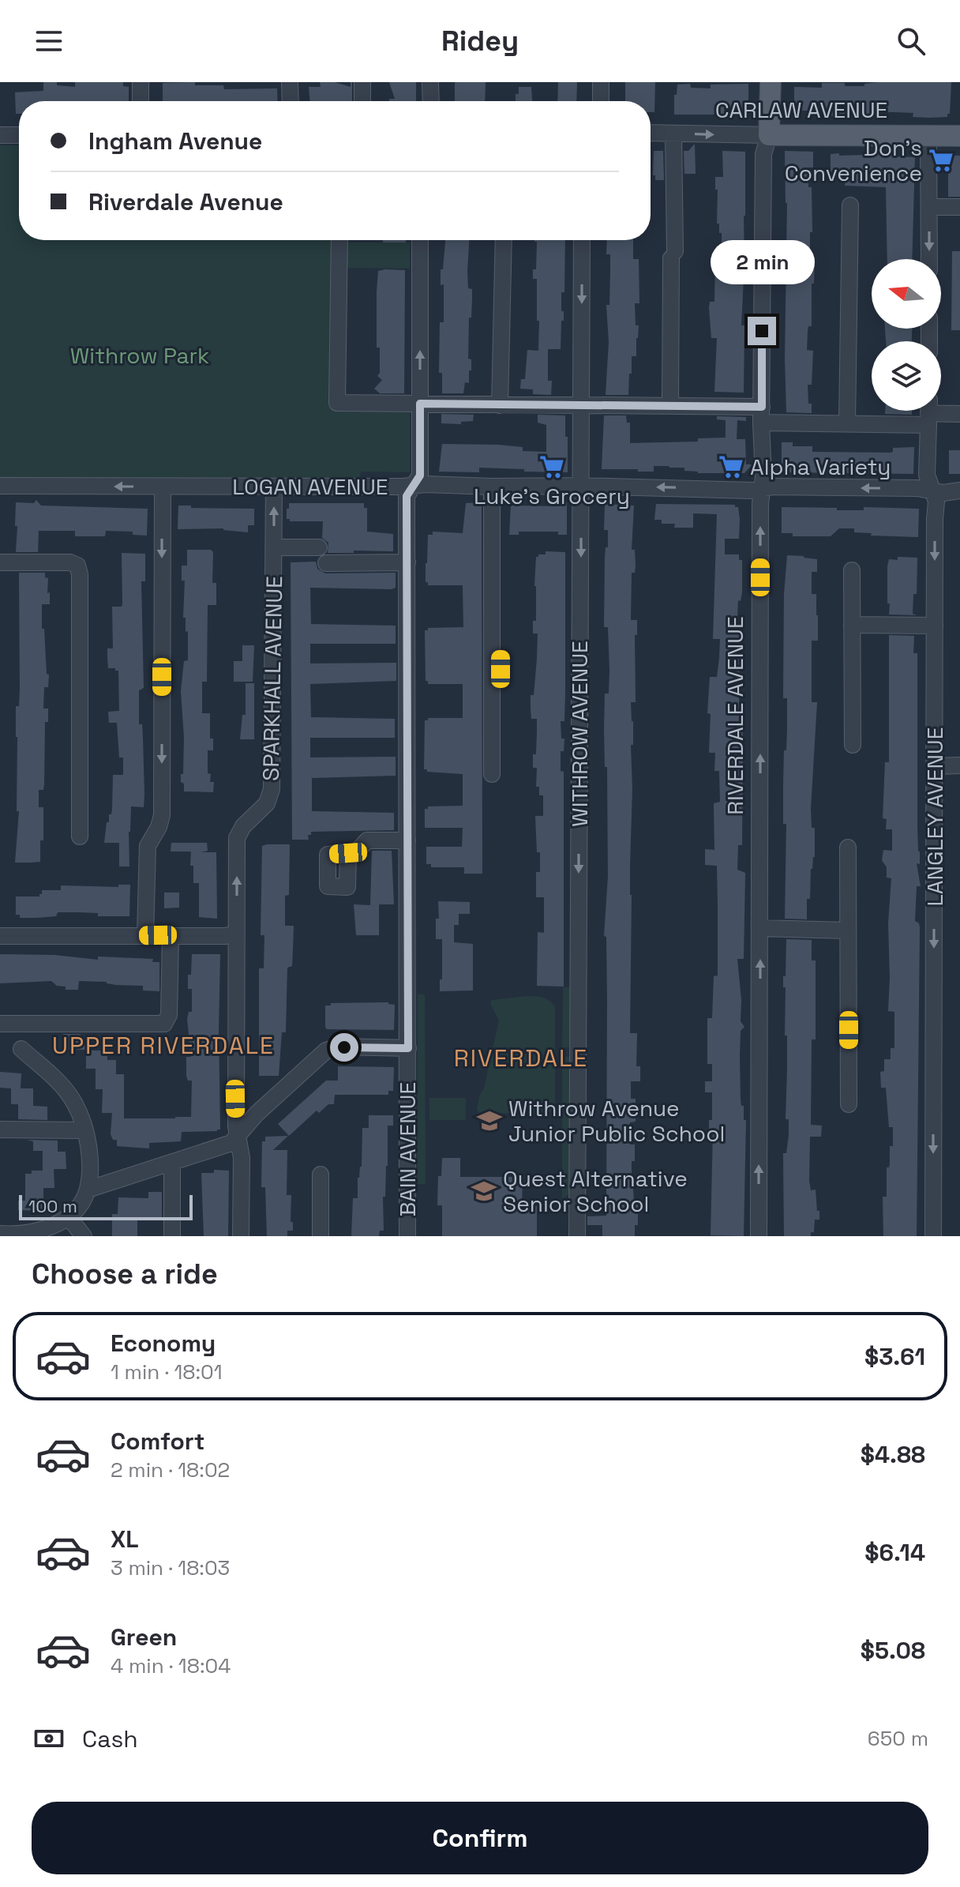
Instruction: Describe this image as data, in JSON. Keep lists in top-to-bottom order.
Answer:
{
  "streets": {
    "main road": ["CARLAW AVENUE", "RIVERDALE AVENUE"],
    "street": [
      "LOGAN AVENUE",
      "SPARKHALL AVENUE",
      "WITHROW AVENUE",
      "LANGLEY AVENUE",
      "BAIN AVENUE"
    ]
  },
  "crossings": [
    ["CARLAW AVENUE", "RIVERDALE AVENUE"],
    ["LOGAN AVENUE", "SPARKHALL AVENUE"],
    ["LOGAN AVENUE", "RIVERDALE AVENUE"],
    ["LOGAN AVENUE", "WITHROW AVENUE"],
    ["LOGAN AVENUE", "LANGLEY AVENUE"],
    ["LOGAN AVENUE", "BAIN AVENUE"]
  ],
  "one_way": ["RIVERDALE AVENUE"],
  "districts": ["UPPER RIVERDALE", "RIVERDALE"],
  "parks": ["Withrow Park"],
  "places": {
    "supermarket": ["Don's Convenience", "Luke's Grocery", "Alpha Variety"],
    "school or university": ["Withrow Avenue Junior Public School", "Quest Alternative Senior School"]
  },
  "scale_bar": "100 m",
  "north": "left",
  "page": {
    "header": "Ridey",
    "banner": ["Ingham Avenue", "Riverdale Avenue"],
    "bubble": "2 min",
    "scale": "100 m",
    "heading": "Choose a ride",
    "list": [
      {
        "name": "Economy",
        "note": "1 min · 18:01",
        "value": "$3.61"
      },
      {
        "name": "Comfort",
        "note": "2 min · 18:02",
        "value": "$4.88"
      },
      {
        "name": "XL",
        "note": "3 min · 18:03",
        "value": "$6.14"
      },
      {
        "name": "Green",
        "note": "4 min · 18:04",
        "value": "$5.08"
      }
    ],
    "pay": ["Cash", "650 m"],
    "buttons": "Confirm"
  }
}
